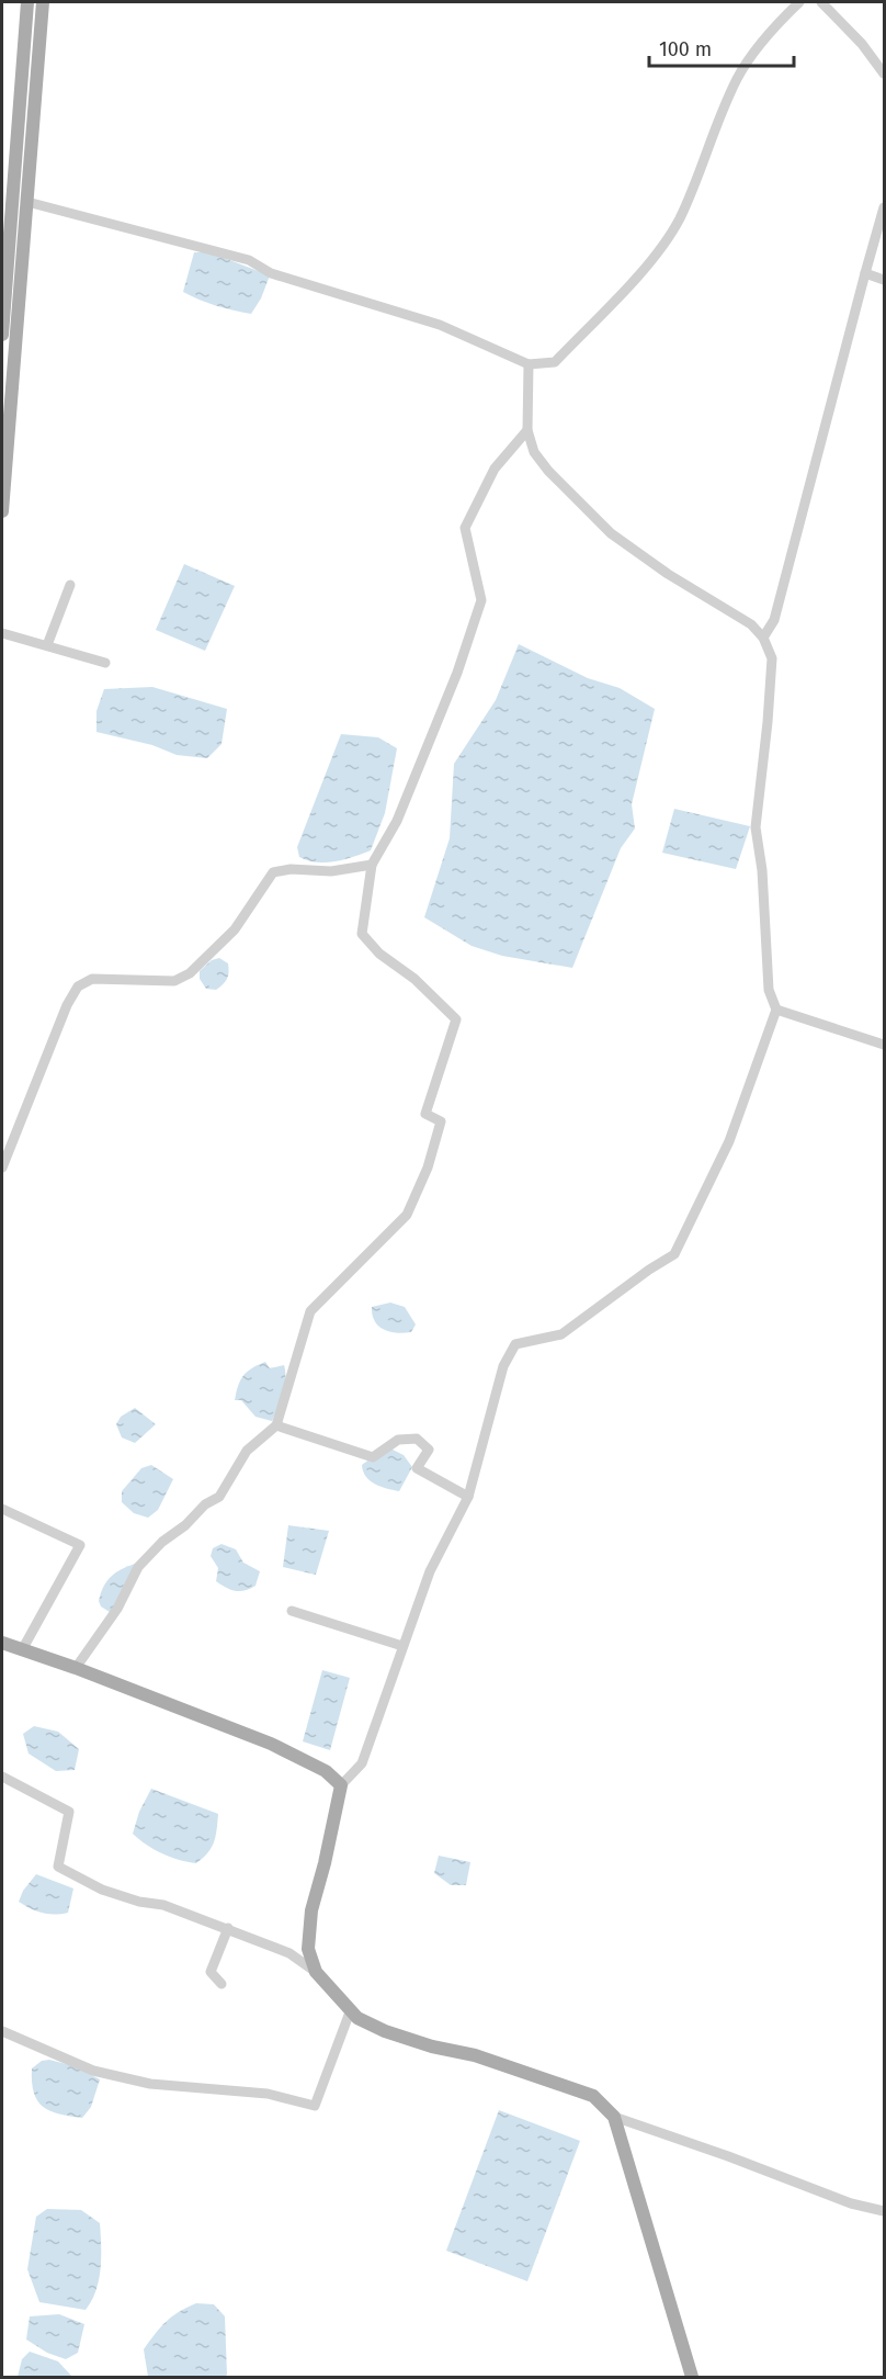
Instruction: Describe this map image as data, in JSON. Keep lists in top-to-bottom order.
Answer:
{
  "scale_bar": "100 m"
}
